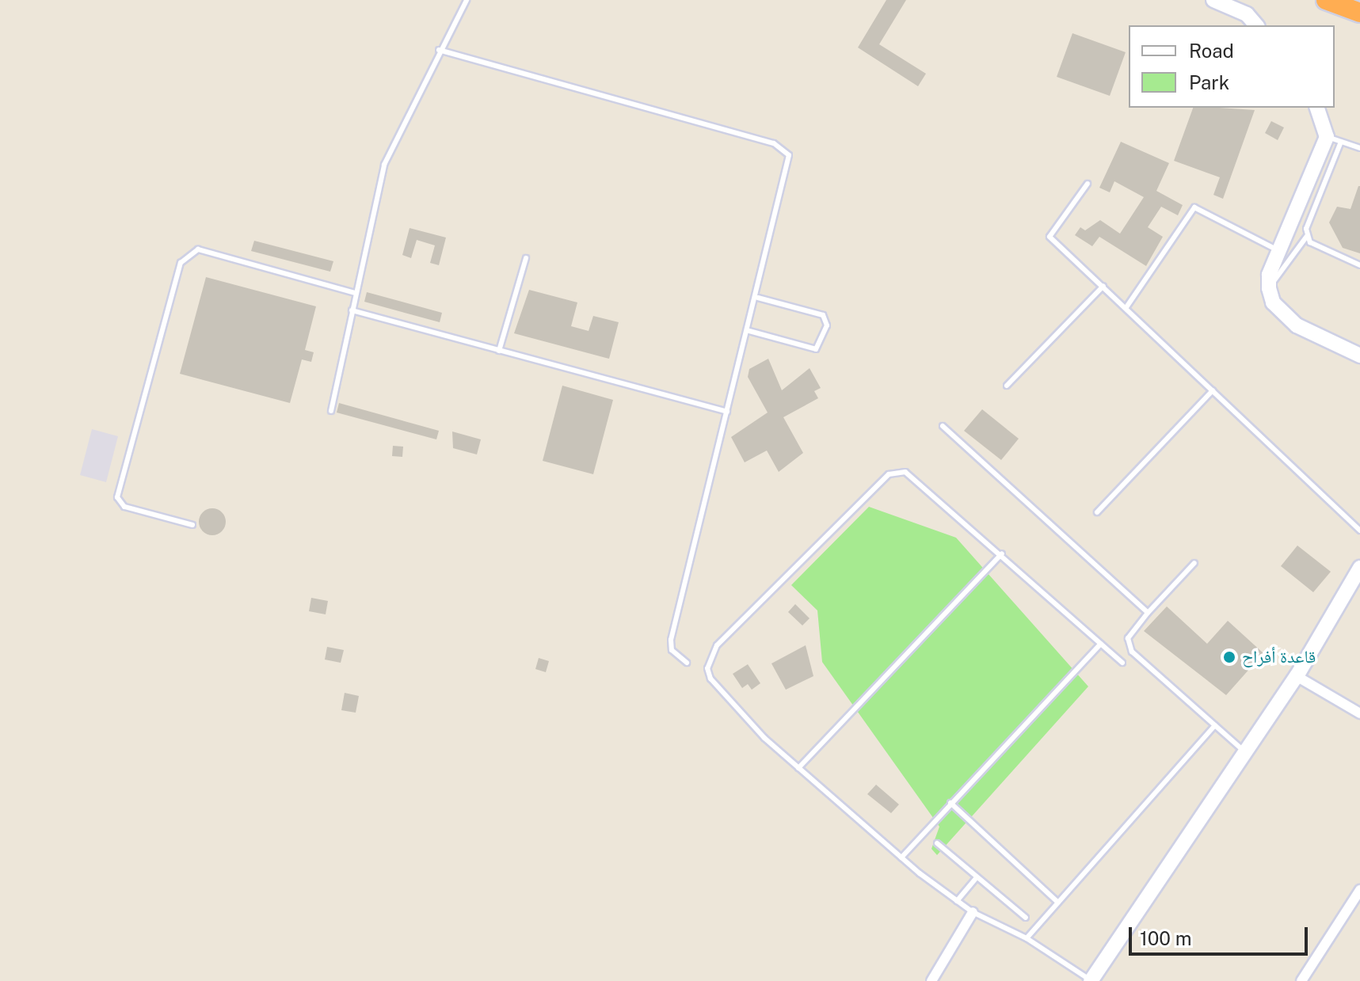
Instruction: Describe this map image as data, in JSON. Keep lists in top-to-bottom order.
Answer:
{
  "places": ["قاعدة أفراح"],
  "legend": ["Road", "Park"],
  "scale_bar": "100 m"
}
